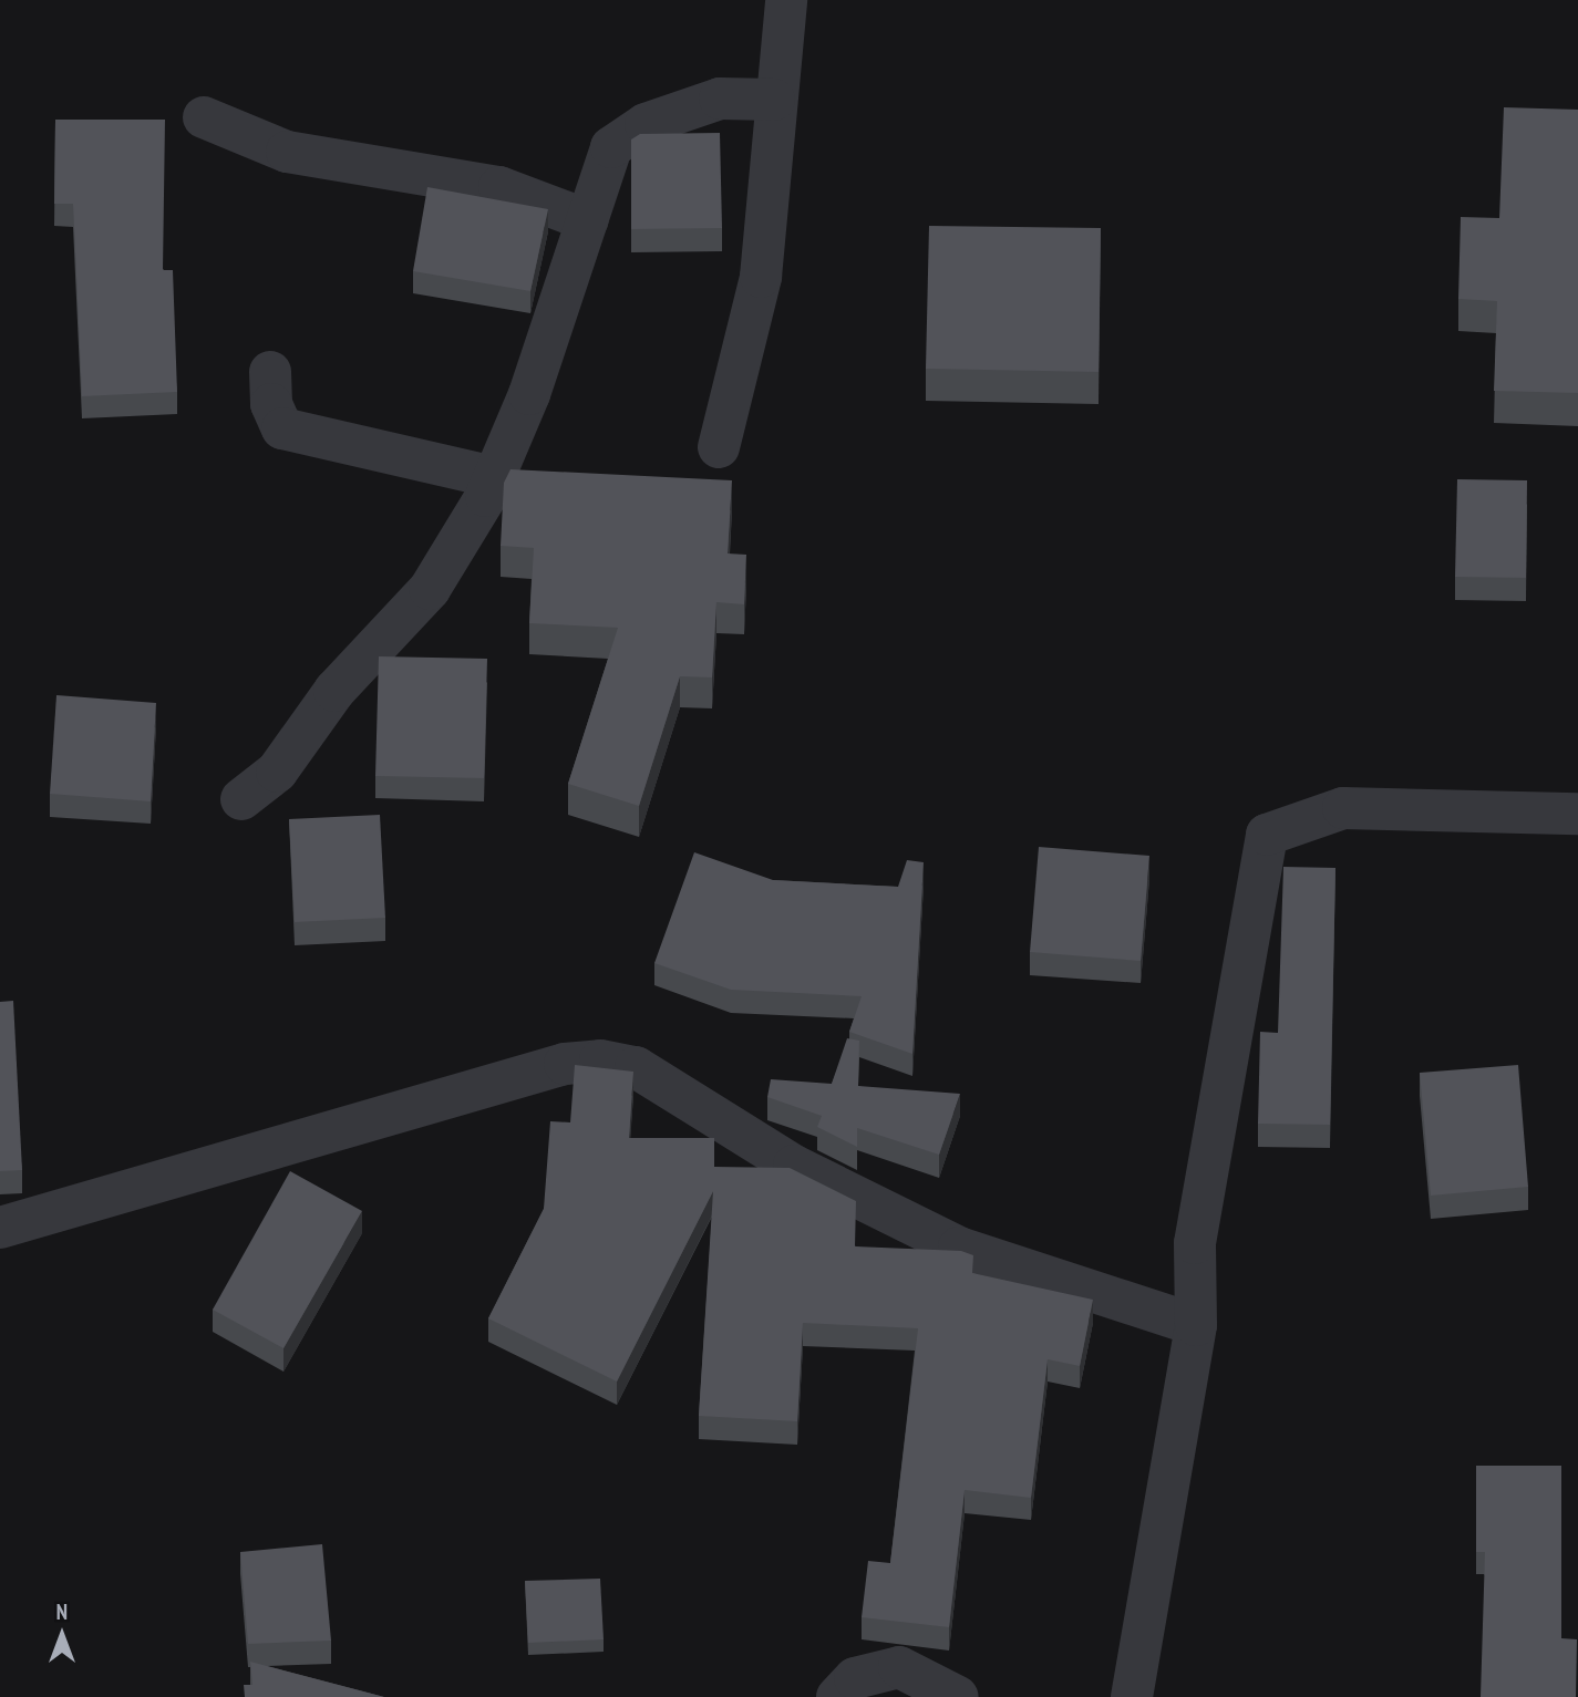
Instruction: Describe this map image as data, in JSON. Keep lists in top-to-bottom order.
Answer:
{
  "north": "top"
}
